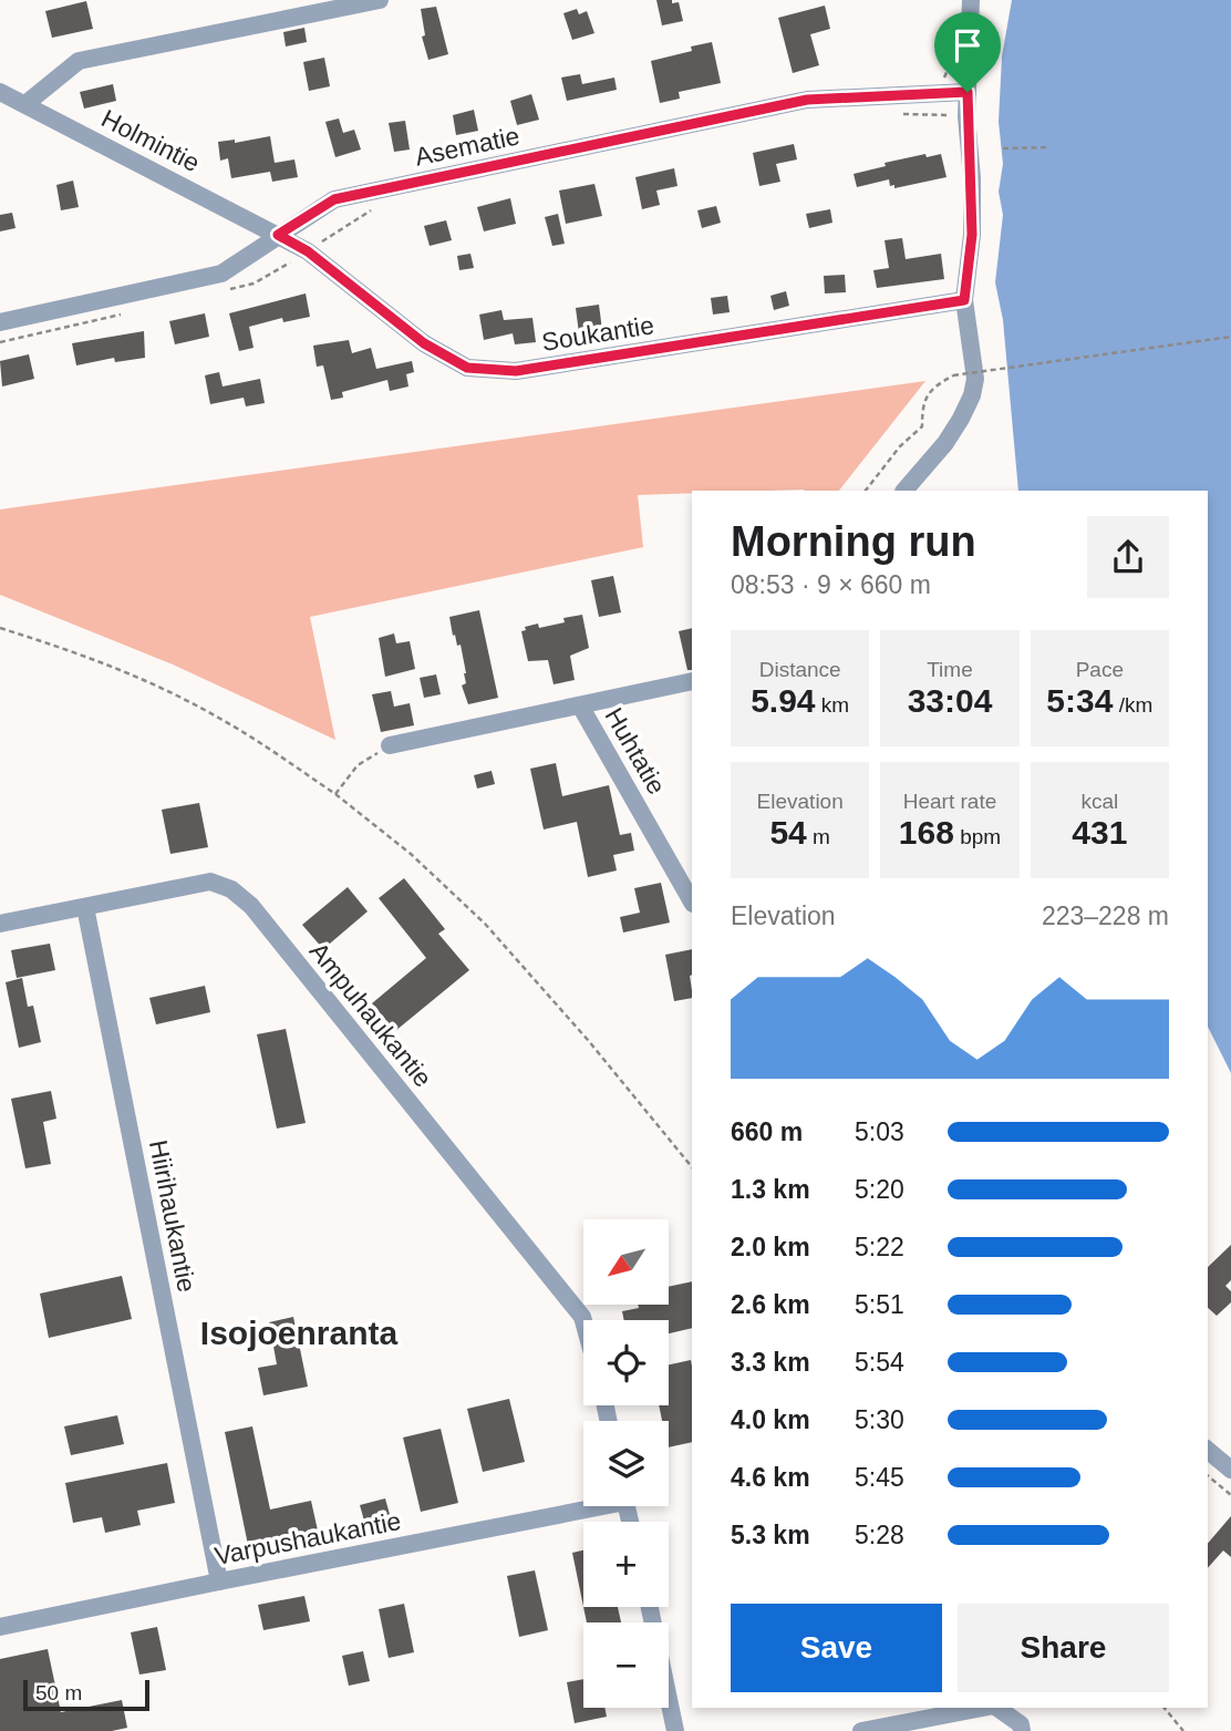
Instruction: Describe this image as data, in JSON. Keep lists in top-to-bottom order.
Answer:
{
  "streets": {
    "street": [
      "Holmintie",
      "Asematie",
      "Soukantie",
      "Huhtatie",
      "Ampuhaukantie",
      "Hiirihaukantie",
      "Varpushaukantie"
    ]
  },
  "crossings": [
    ["Holmintie", "Asematie"],
    ["Holmintie", "Soukantie"],
    ["Asematie", "Soukantie"],
    ["Ampuhaukantie", "Hiirihaukantie"],
    ["Hiirihaukantie", "Varpushaukantie"]
  ],
  "districts": ["Isojoenranta"],
  "scale_bar": "50 m",
  "north": "bottom left",
  "page": {
    "heading": ["Morning run", "08:53 · 9 × 660 m"],
    "stats": [
      ["Distance", "5.94 km"],
      ["Time", "33:04"],
      ["Pace", "5:34 /km"],
      ["Elevation", "54 m"],
      ["Heart rate", "168 bpm"],
      ["kcal", "431"]
    ],
    "chart": ["Elevation", "223–228 m"],
    "list": [
      {
        "name": "660 m",
        "note": "5:03"
      },
      {
        "name": "1.3 km",
        "note": "5:20"
      },
      {
        "name": "2.0 km",
        "note": "5:22"
      },
      {
        "name": "2.6 km",
        "note": "5:51"
      },
      {
        "name": "3.3 km",
        "note": "5:54"
      },
      {
        "name": "4.0 km",
        "note": "5:30"
      },
      {
        "name": "4.6 km",
        "note": "5:45"
      },
      {
        "name": "5.3 km",
        "note": "5:28"
      }
    ],
    "map_buttons": ["+", "−"],
    "buttons": ["Save", "Share"],
    "scale": "50 m"
  }
}
